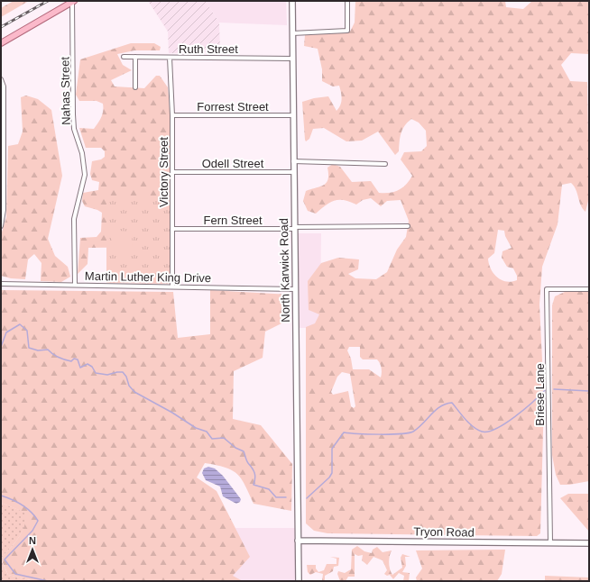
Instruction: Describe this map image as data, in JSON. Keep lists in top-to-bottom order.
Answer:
{
  "streets": {
    "street": [
      "Ruth Street",
      "Nahas Street",
      "Forrest Street",
      "Odell Street",
      "Victory Street",
      "Fern Street",
      "North Karwick Road",
      "Martin Luther King Drive",
      "Briese Lane",
      "Tryon Road"
    ]
  },
  "crossings": [
    ["Ruth Street", "Victory Street"],
    ["Ruth Street", "North Karwick Road"],
    ["Nahas Street", "Martin Luther King Drive"],
    ["Forrest Street", "Victory Street"],
    ["Forrest Street", "North Karwick Road"],
    ["Odell Street", "Victory Street"],
    ["Odell Street", "North Karwick Road"],
    ["Victory Street", "Fern Street"],
    ["Victory Street", "Martin Luther King Drive"],
    ["Fern Street", "North Karwick Road"],
    ["North Karwick Road", "Martin Luther King Drive"],
    ["North Karwick Road", "Tryon Road"],
    ["Briese Lane", "Tryon Road"]
  ],
  "north": "top"
}
